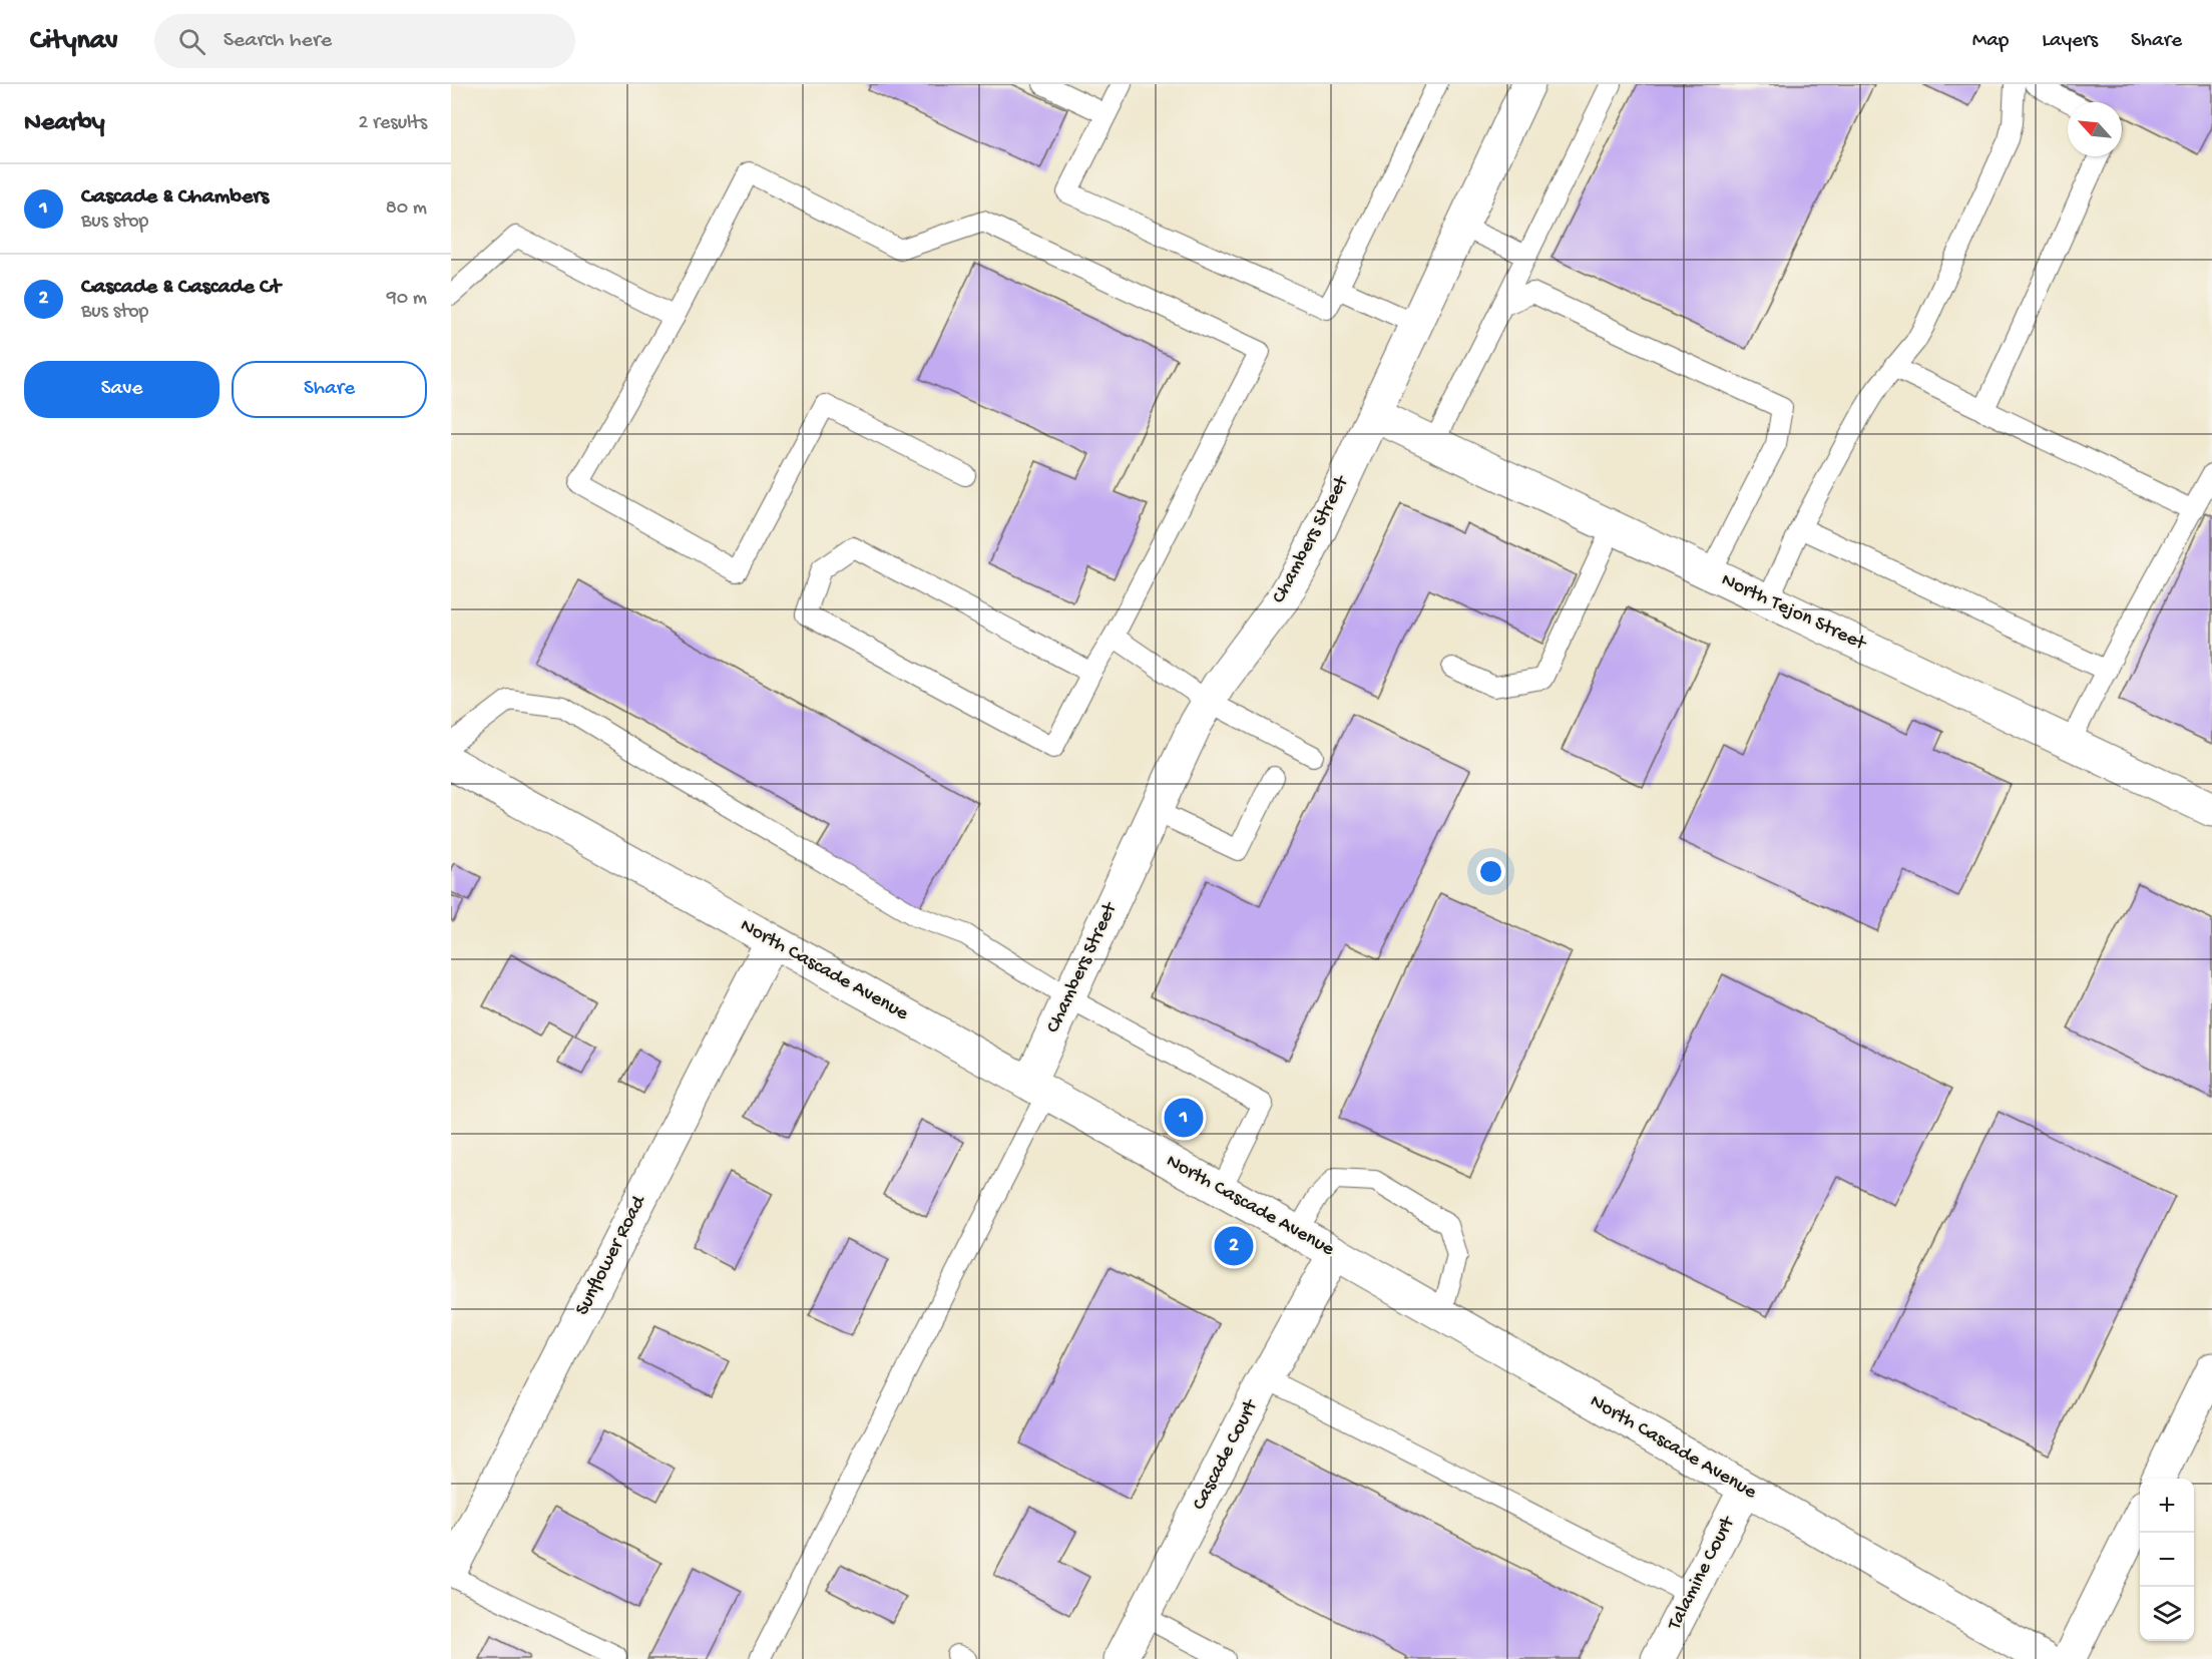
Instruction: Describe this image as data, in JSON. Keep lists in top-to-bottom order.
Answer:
{
  "streets": {
    "street": [
      "Chambers Street",
      "North Tejon Street",
      "North Cascade Avenue",
      "Sunflower Road",
      "Cascade Court",
      "Talamine Court"
    ]
  },
  "crossings": [
    ["Chambers Street", "North Tejon Street"],
    ["Chambers Street", "North Cascade Avenue"],
    ["North Cascade Avenue", "Sunflower Road"],
    ["North Cascade Avenue", "Cascade Court"],
    ["North Cascade Avenue", "Talamine Court"]
  ],
  "north": "top left",
  "page": {
    "header": "Citynav",
    "search": "Search here",
    "nav": ["Map", "Layers", "Share"],
    "heading": ["Nearby", "2 results"],
    "list": [
      {
        "mark": "1",
        "name": "Cascade & Chambers",
        "note": "Bus stop",
        "value": "80 m"
      },
      {
        "mark": "2",
        "name": "Cascade & Cascade Ct",
        "note": "Bus stop",
        "value": "90 m"
      }
    ],
    "buttons": ["Save", "Share"],
    "pins": ["1", "2"],
    "map_buttons": ["+", "−"]
  }
}
